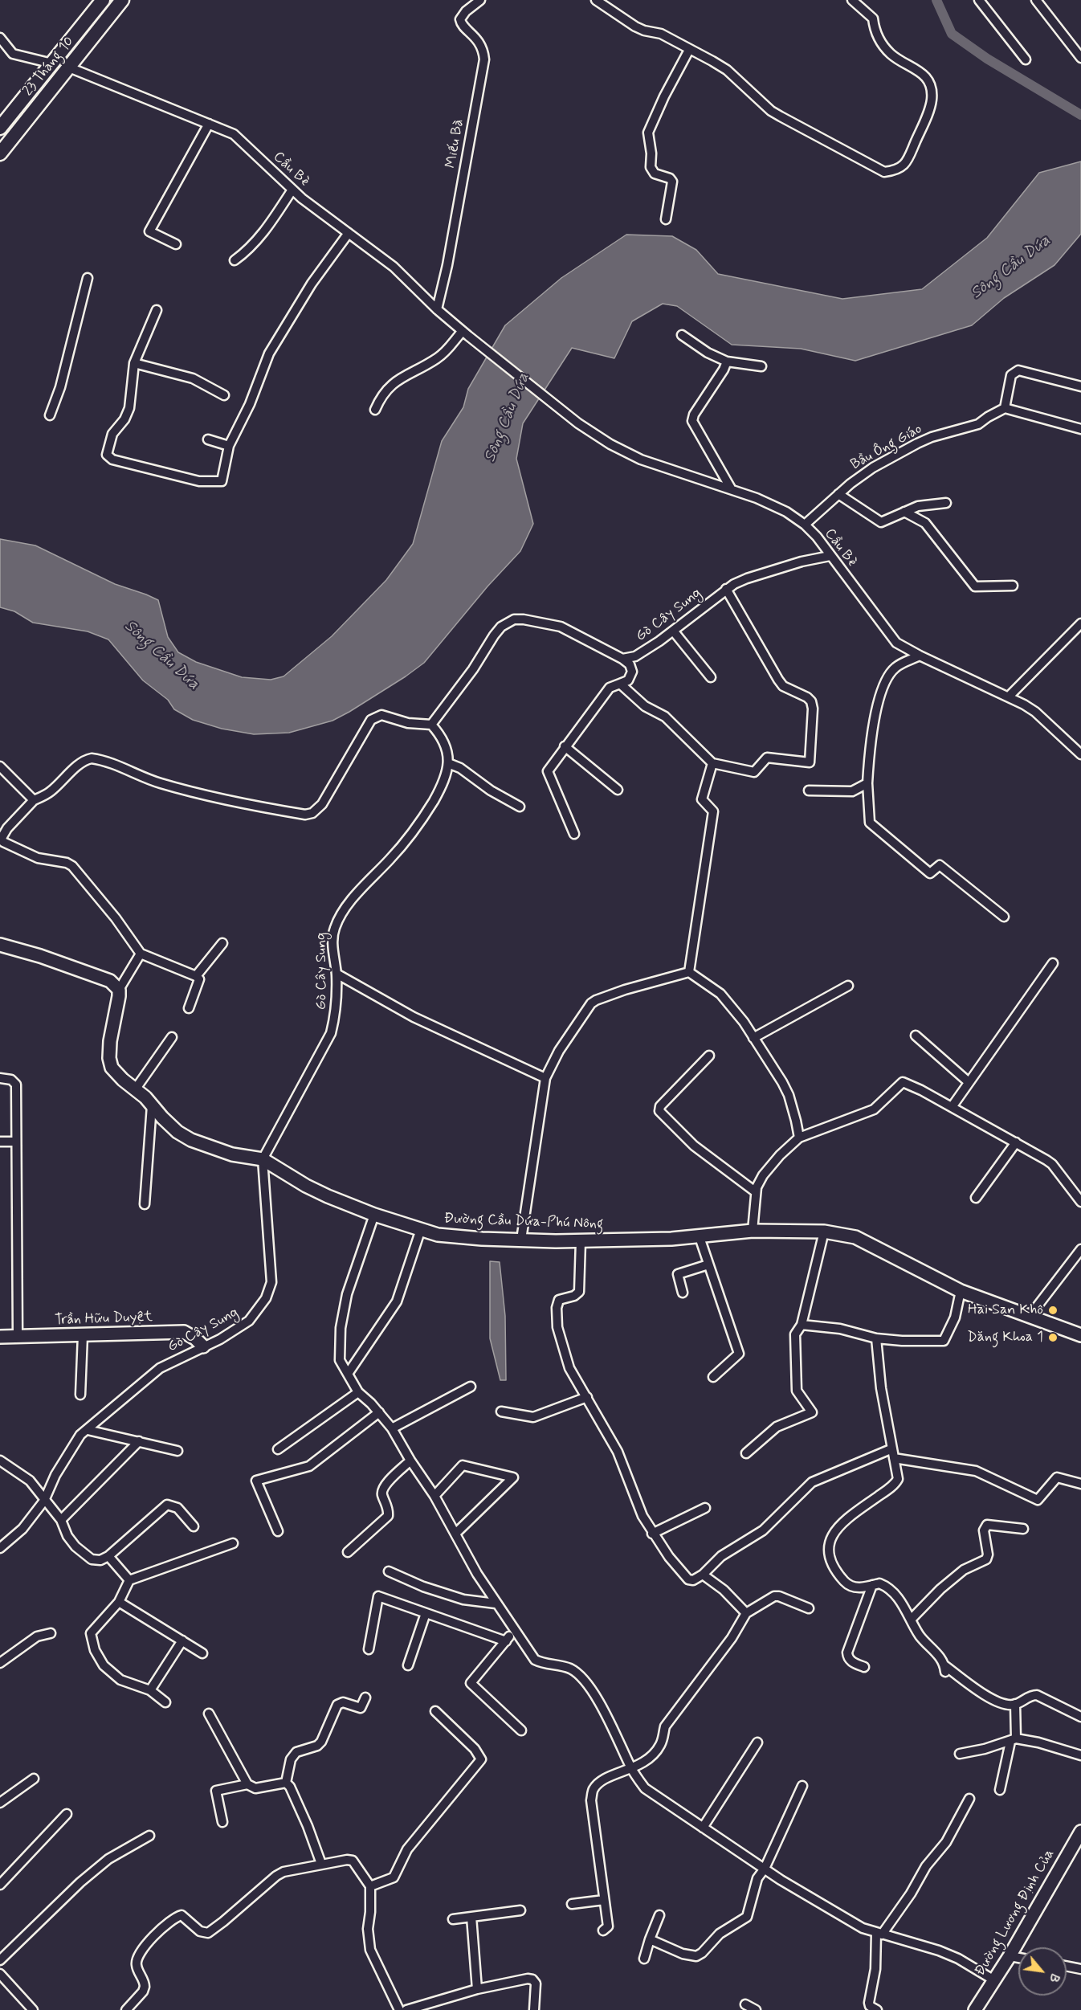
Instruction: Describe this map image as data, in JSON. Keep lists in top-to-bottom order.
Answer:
{
  "streets": {
    "main road": ["23 Tháng 10"],
    "street": [
      "Miếu Bà",
      "Cầu Bè",
      "Bầu Ông Giáo",
      "Gò Cây Sung",
      "Đường Cầu Dứa-Phú Nông",
      "Trần Hữu Duyệt",
      "Đường Lương Định Của"
    ]
  },
  "crossings": [
    ["23 Tháng 10", "Cầu Bè"],
    ["Miếu Bà", "Cầu Bè"],
    ["Cầu Bè", "Bầu Ông Giáo"],
    ["Cầu Bè", "Gò Cây Sung"],
    ["Gò Cây Sung", "Đường Cầu Dứa-Phú Nông"],
    ["Gò Cây Sung", "Trần Hữu Duyệt"]
  ],
  "water": ["Sông Cầu Dứa"],
  "places": ["Hai San Khô", "Dăng Khoa 1"],
  "north": "bottom right"
}
